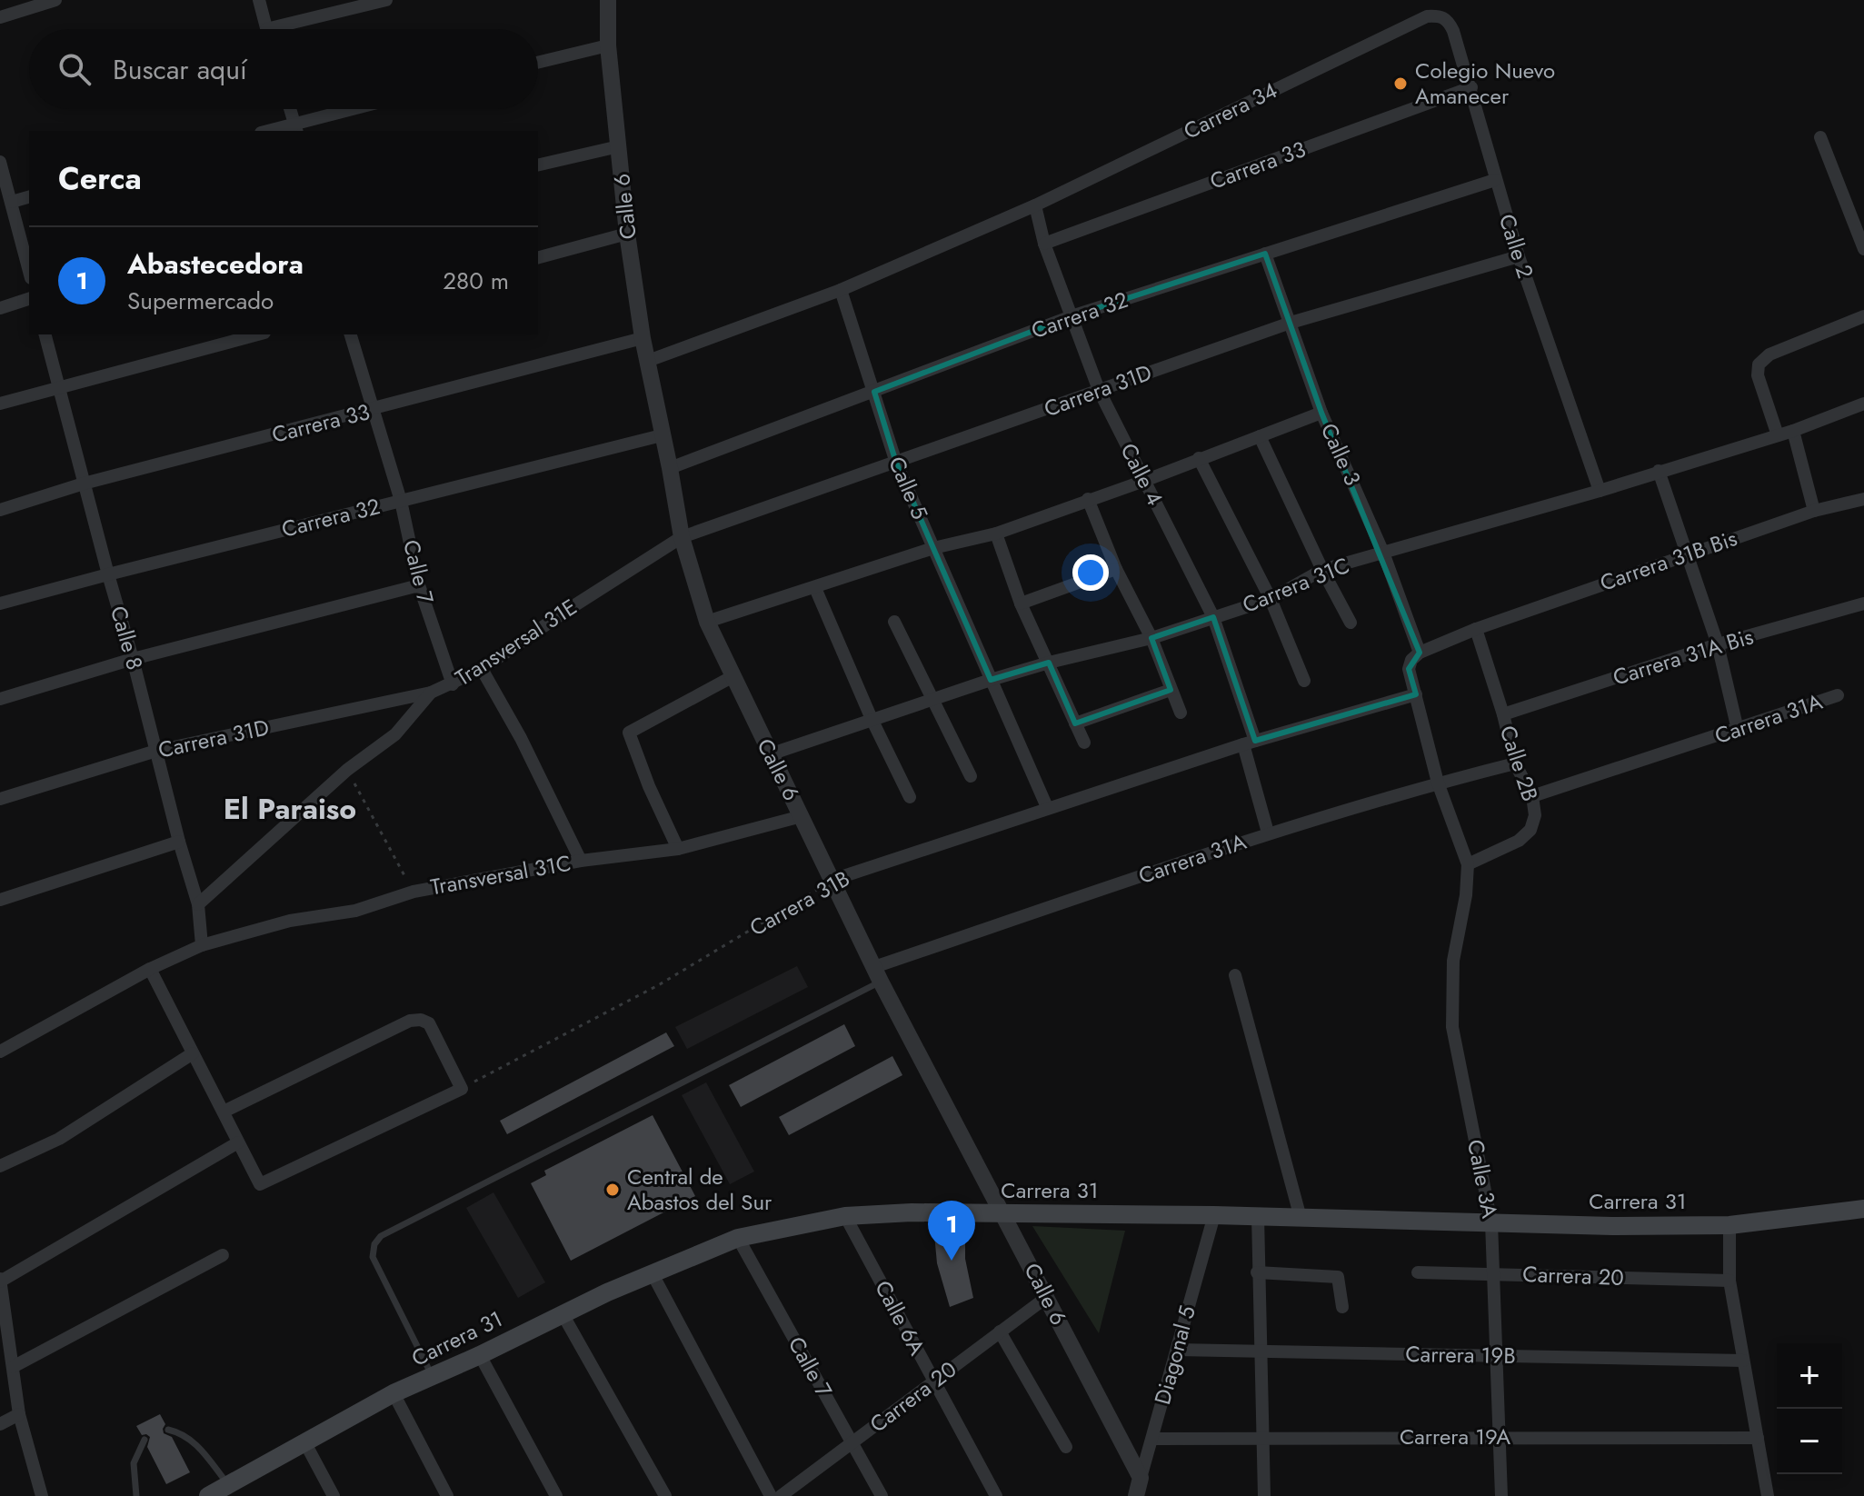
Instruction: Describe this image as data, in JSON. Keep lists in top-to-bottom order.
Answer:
{
  "streets": {
    "main road": ["Carrera 31"],
    "street": [
      "Carrera 34",
      "Carrera 33",
      "Calle 6",
      "Calle 2",
      "Carrera 32",
      "Carrera 31D",
      "Calle 3",
      "Calle 4",
      "Calle 5",
      "Carrera 31B Bis",
      "Calle 7",
      "Carrera 31C",
      "Calle 8",
      "Transversal 31E",
      "Carrera 31A Bis",
      "Carrera 31A",
      "Calle 2B",
      "Transversal 31C",
      "Carrera 31B",
      "Calle 3A",
      "Carrera 20",
      "Calle 6A",
      "Diagonal 5",
      "Carrera 19B",
      "Carrera 19A"
    ]
  },
  "crossings": [
    ["Carrera 34", "Calle 2"],
    ["Carrera 34", "Calle 4"],
    ["Carrera 33", "Calle 6"],
    ["Carrera 33", "Calle 2"],
    ["Carrera 33", "Calle 4"],
    ["Carrera 33", "Calle 7"],
    ["Carrera 33", "Calle 8"],
    ["Calle 6", "Carrera 32"],
    ["Calle 6", "Carrera 31D"],
    ["Calle 6", "Carrera 31C"],
    ["Calle 6", "Transversal 31E"],
    ["Calle 6", "Carrera 31A"],
    ["Calle 6", "Transversal 31C"],
    ["Calle 6", "Carrera 31B"],
    ["Calle 6", "Carrera 31"],
    ["Calle 6", "Carrera 20"],
    ["Calle 6", "Diagonal 5"],
    ["Calle 2", "Carrera 32"],
    ["Calle 2", "Carrera 31D"],
    ["Calle 2", "Carrera 31C"],
    ["Carrera 32", "Calle 3"],
    ["Carrera 32", "Calle 4"],
    ["Carrera 32", "Calle 5"],
    ["Carrera 32", "Calle 7"],
    ["Carrera 32", "Calle 8"],
    ["Carrera 31D", "Calle 3"],
    ["Carrera 31D", "Calle 4"],
    ["Carrera 31D", "Calle 5"],
    ["Carrera 31D", "Calle 8"],
    ["Carrera 31D", "Transversal 31E"],
    ["Calle 3", "Carrera 31B Bis"],
    ["Calle 3", "Carrera 31C"],
    ["Calle 4", "Carrera 31C"],
    ["Calle 4", "Carrera 31A"],
    ["Calle 4", "Carrera 31B"],
    ["Calle 5", "Carrera 31C"],
    ["Calle 5", "Carrera 31B"],
    ["Carrera 31B Bis", "Calle 2B"],
    ["Calle 7", "Transversal 31E"],
    ["Calle 7", "Carrera 31"],
    ["Calle 7", "Carrera 20"],
    ["Calle 8", "Transversal 31E"],
    ["Calle 8", "Transversal 31C"],
    ["Carrera 31A Bis", "Calle 2B"],
    ["Carrera 31A", "Calle 2B"],
    ["Calle 2B", "Calle 3A"],
    ["Calle 3A", "Carrera 31"],
    ["Calle 3A", "Carrera 20"],
    ["Calle 3A", "Carrera 19B"],
    ["Calle 3A", "Carrera 19A"],
    ["Carrera 31", "Calle 6A"],
    ["Carrera 31", "Diagonal 5"],
    ["Carrera 20", "Calle 6A"],
    ["Diagonal 5", "Carrera 19B"],
    ["Diagonal 5", "Carrera 19A"]
  ],
  "districts": ["El Paraiso"],
  "places": ["Colegio Nuevo Amanecer", "Central de Abastos del Sur"],
  "page": {
    "search": "Buscar aquí",
    "heading": "Cerca",
    "list": [
      {
        "mark": "1",
        "name": "Abastecedora",
        "note": "Supermercado",
        "value": "280 m"
      }
    ],
    "pins": "1",
    "map_buttons": ["+", "−"]
  }
}
